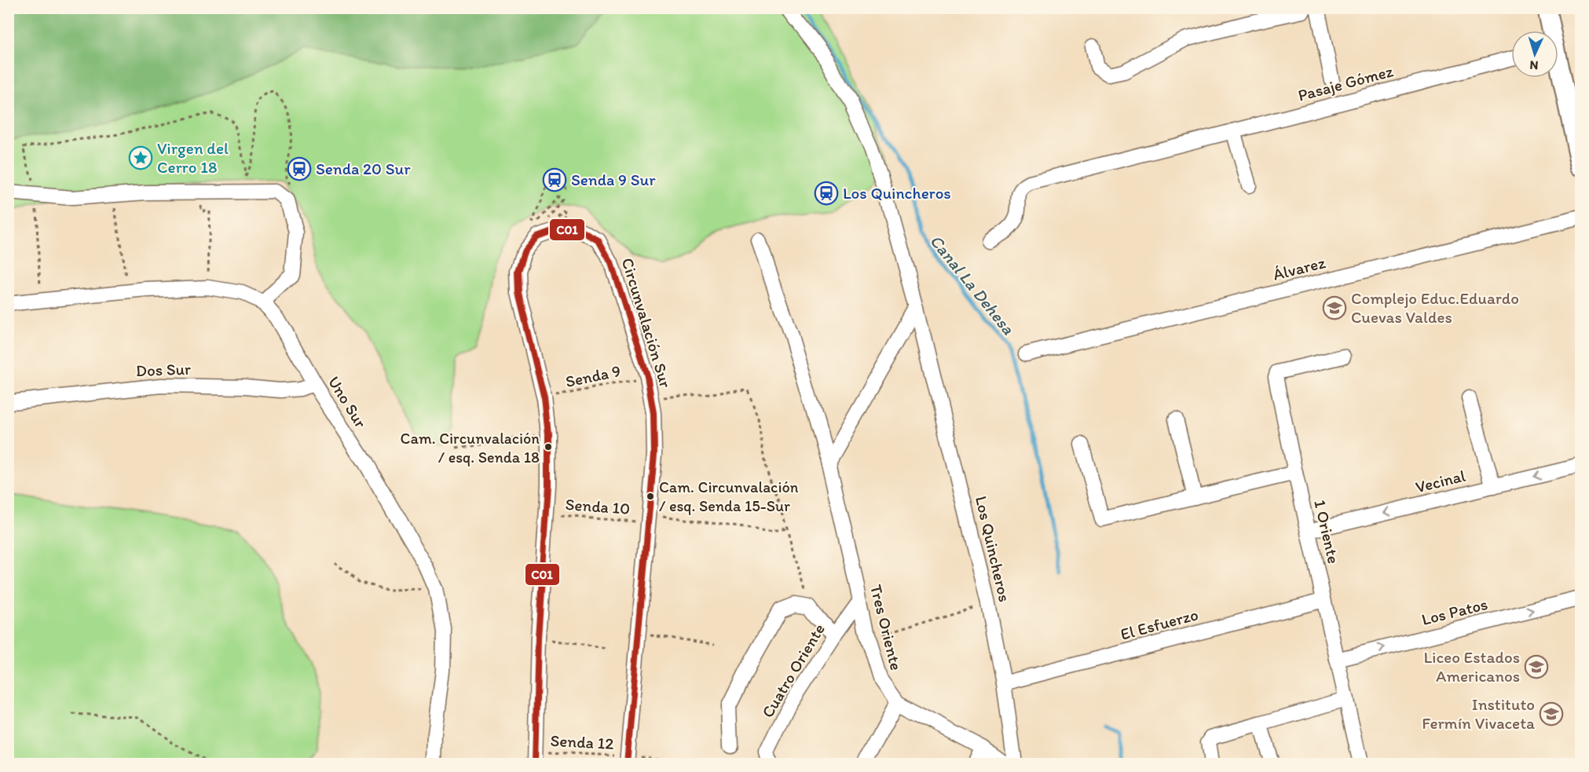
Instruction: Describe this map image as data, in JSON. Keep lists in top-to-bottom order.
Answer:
{
  "streets": {
    "street": [
      "Pasaje Gómez",
      "Álvarez",
      "Circunvalación Sur",
      "Dos Sur",
      "Uno Sur",
      "Vecinal",
      "1 Oriente",
      "Los Quincheros",
      "Los Patos",
      "El Esfuerzo",
      "Tres Oriente",
      "Cuatro Oriente"
    ],
    "path": ["Senda 9", "Senda 10", "Senda 12"]
  },
  "crossings": [
    ["Circunvalación Sur", "Senda 9"],
    ["Circunvalación Sur", "Senda 10"],
    ["Circunvalación Sur", "Senda 12"],
    ["Dos Sur", "Uno Sur"],
    ["Vecinal", "1 Oriente"],
    ["1 Oriente", "Los Patos"],
    ["1 Oriente", "El Esfuerzo"],
    ["Los Quincheros", "El Esfuerzo"],
    ["Tres Oriente", "Cuatro Oriente"]
  ],
  "one_way": ["Vecinal", "Los Patos"],
  "water": ["Canal La Dehesa"],
  "places": {
    "place": ["Virgen del Cerro 18"],
    "station": ["Senda 20 Sur", "Senda 9 Sur", "Los Quincheros"],
    "school or university": ["Complejo Educ.Eduardo Cuevas Valdes", "Liceo Estados Americanos", "Instituto Fermín Vivaceta"],
    "other": ["Cam. Circunvalación / esq. Senda 18", "Cam. Circunvalación / esq. Senda 15-Sur"]
  },
  "lines": ["transit line C01"],
  "north": "bottom"
}
